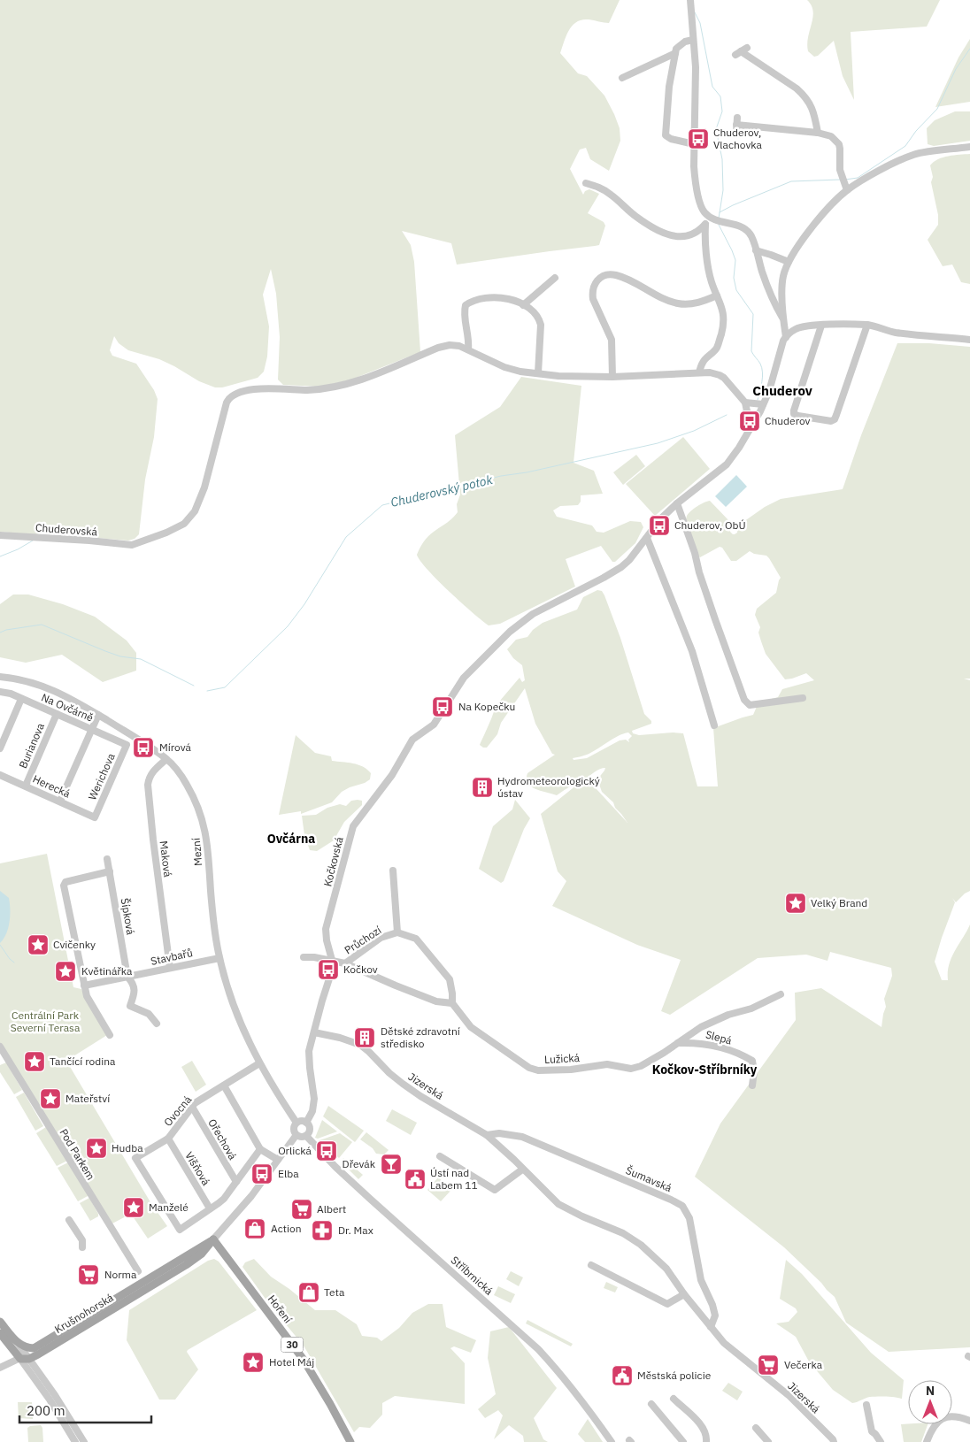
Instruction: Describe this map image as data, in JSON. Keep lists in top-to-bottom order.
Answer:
{
  "streets": {
    "main road": ["Hoření", "Krušnohorská", "30"],
    "street": [
      "Chuderovská",
      "Na Ovčárně",
      "Burianova",
      "Werichova",
      "Herecká",
      "Mezní",
      "Maková",
      "Kočkovská",
      "Šípková",
      "Průchozí",
      "Stavbařů",
      "Slepá",
      "Lužická",
      "Jizerská",
      "Ovocná",
      "Ořechová",
      "Pod Parkem",
      "Višňová",
      "Šumavská",
      "Stříbrnická"
    ]
  },
  "crossings": [
    ["Na Ovčárně", "Burianova"],
    ["Na Ovčárně", "Werichova"],
    ["Burianova", "Herecká"],
    ["Werichova", "Herecká"],
    ["Mezní", "Maková"],
    ["Mezní", "Kočkovská"],
    ["Mezní", "Stavbařů"],
    ["Mezní", "Ovocná"],
    ["Mezní", "Stříbrnická"],
    ["Mezní", "Krušnohorská"],
    ["Maková", "Stavbařů"],
    ["Kočkovská", "Jizerská"],
    ["Kočkovská", "Stříbrnická"],
    ["Kočkovská", "Krušnohorská"],
    ["Šípková", "Stavbařů"],
    ["Průchozí", "Lužická"],
    ["Slepá", "Lužická"],
    ["Jizerská", "Šumavská"],
    ["Ovocná", "Ořechová"],
    ["Ovocná", "Višňová"],
    ["Stříbrnická", "Krušnohorská"],
    ["Hoření", "Krušnohorská"]
  ],
  "districts": ["Chuderov", "Ovčárna", "Kočkov-Stříbrníky"],
  "water": ["Chuderovský potok"],
  "parks": ["Centrální Park Severní Terasa"],
  "places": {
    "bus stop": [
      "Chuderov, Vlachovka",
      "Chuderov",
      "Chuderov, ObÚ",
      "Na Kopečku",
      "Mírová",
      "Kočkov",
      "Orlická",
      "Elba"
    ],
    "building": ["Hydrometeorologický ústav", "Dětské zdravotní středisko"],
    "place": [
      "Velký Brand",
      "Cvičenky",
      "Květinářka",
      "Tančící rodina",
      "Mateřství",
      "Hudba",
      "Manželé",
      "Hotel Máj"
    ],
    "bar": ["Dřevák"],
    "public building": ["Ústí nad Labem 11", "Městská policie"],
    "supermarket": ["Albert", "Norma", "Večerka"],
    "shop": ["Action", "Teta"],
    "pharmacy": ["Dr. Max"]
  },
  "scale_bar": "200 m",
  "north": "top"
}
